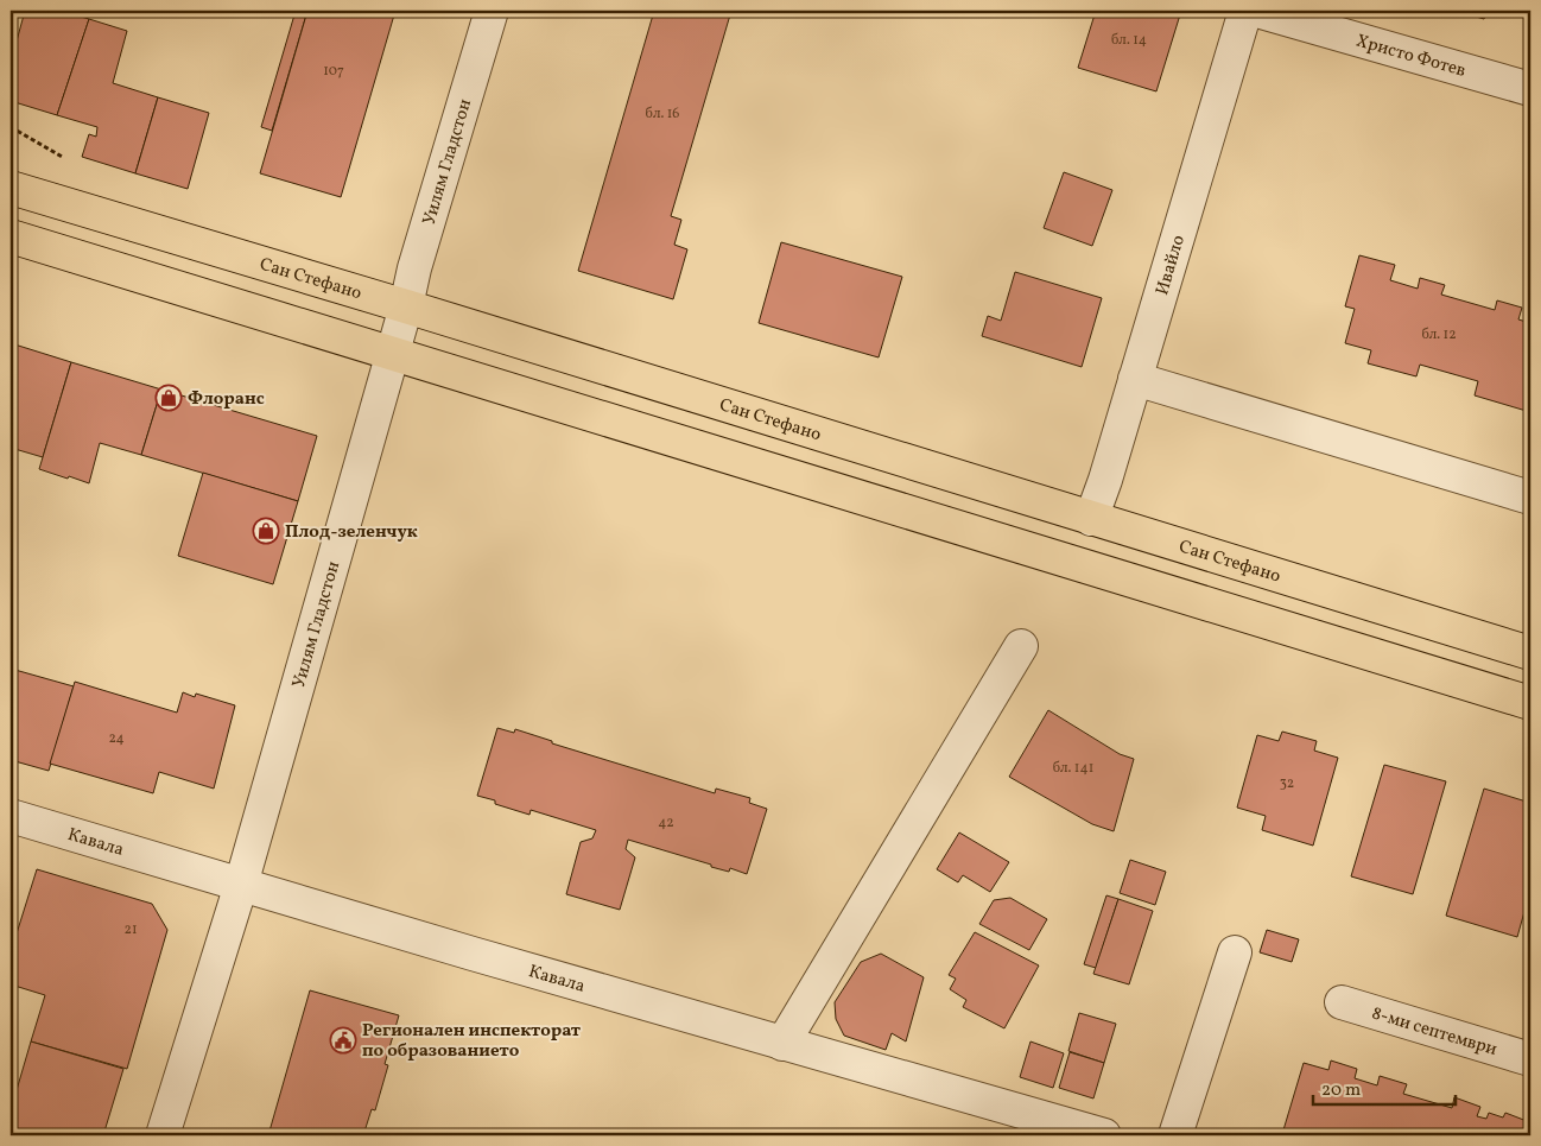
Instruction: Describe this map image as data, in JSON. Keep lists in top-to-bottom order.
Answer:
{
  "streets": {
    "main road": ["Сан Стефано"],
    "street": [
      "Христо Фотев",
      "Уилям Гладстон",
      "Ивайло",
      "Кавала",
      "8-ми септември"
    ]
  },
  "crossings": [
    ["Уилям Гладстон", "Сан Стефано"],
    ["Уилям Гладстон", "Кавала"],
    ["Ивайло", "Сан Стефано"]
  ],
  "places": {
    "shop": ["Флоранс", "Плод-зеленчук"],
    "public building": ["Регионален инспекторат по образованието"]
  },
  "house_numbers": [
    "бл. 14",
    "107",
    "бл. 16",
    "бл. 12",
    "24",
    "бл. 141",
    "32",
    "42",
    "21"
  ],
  "scale_bar": "20 m"
}
